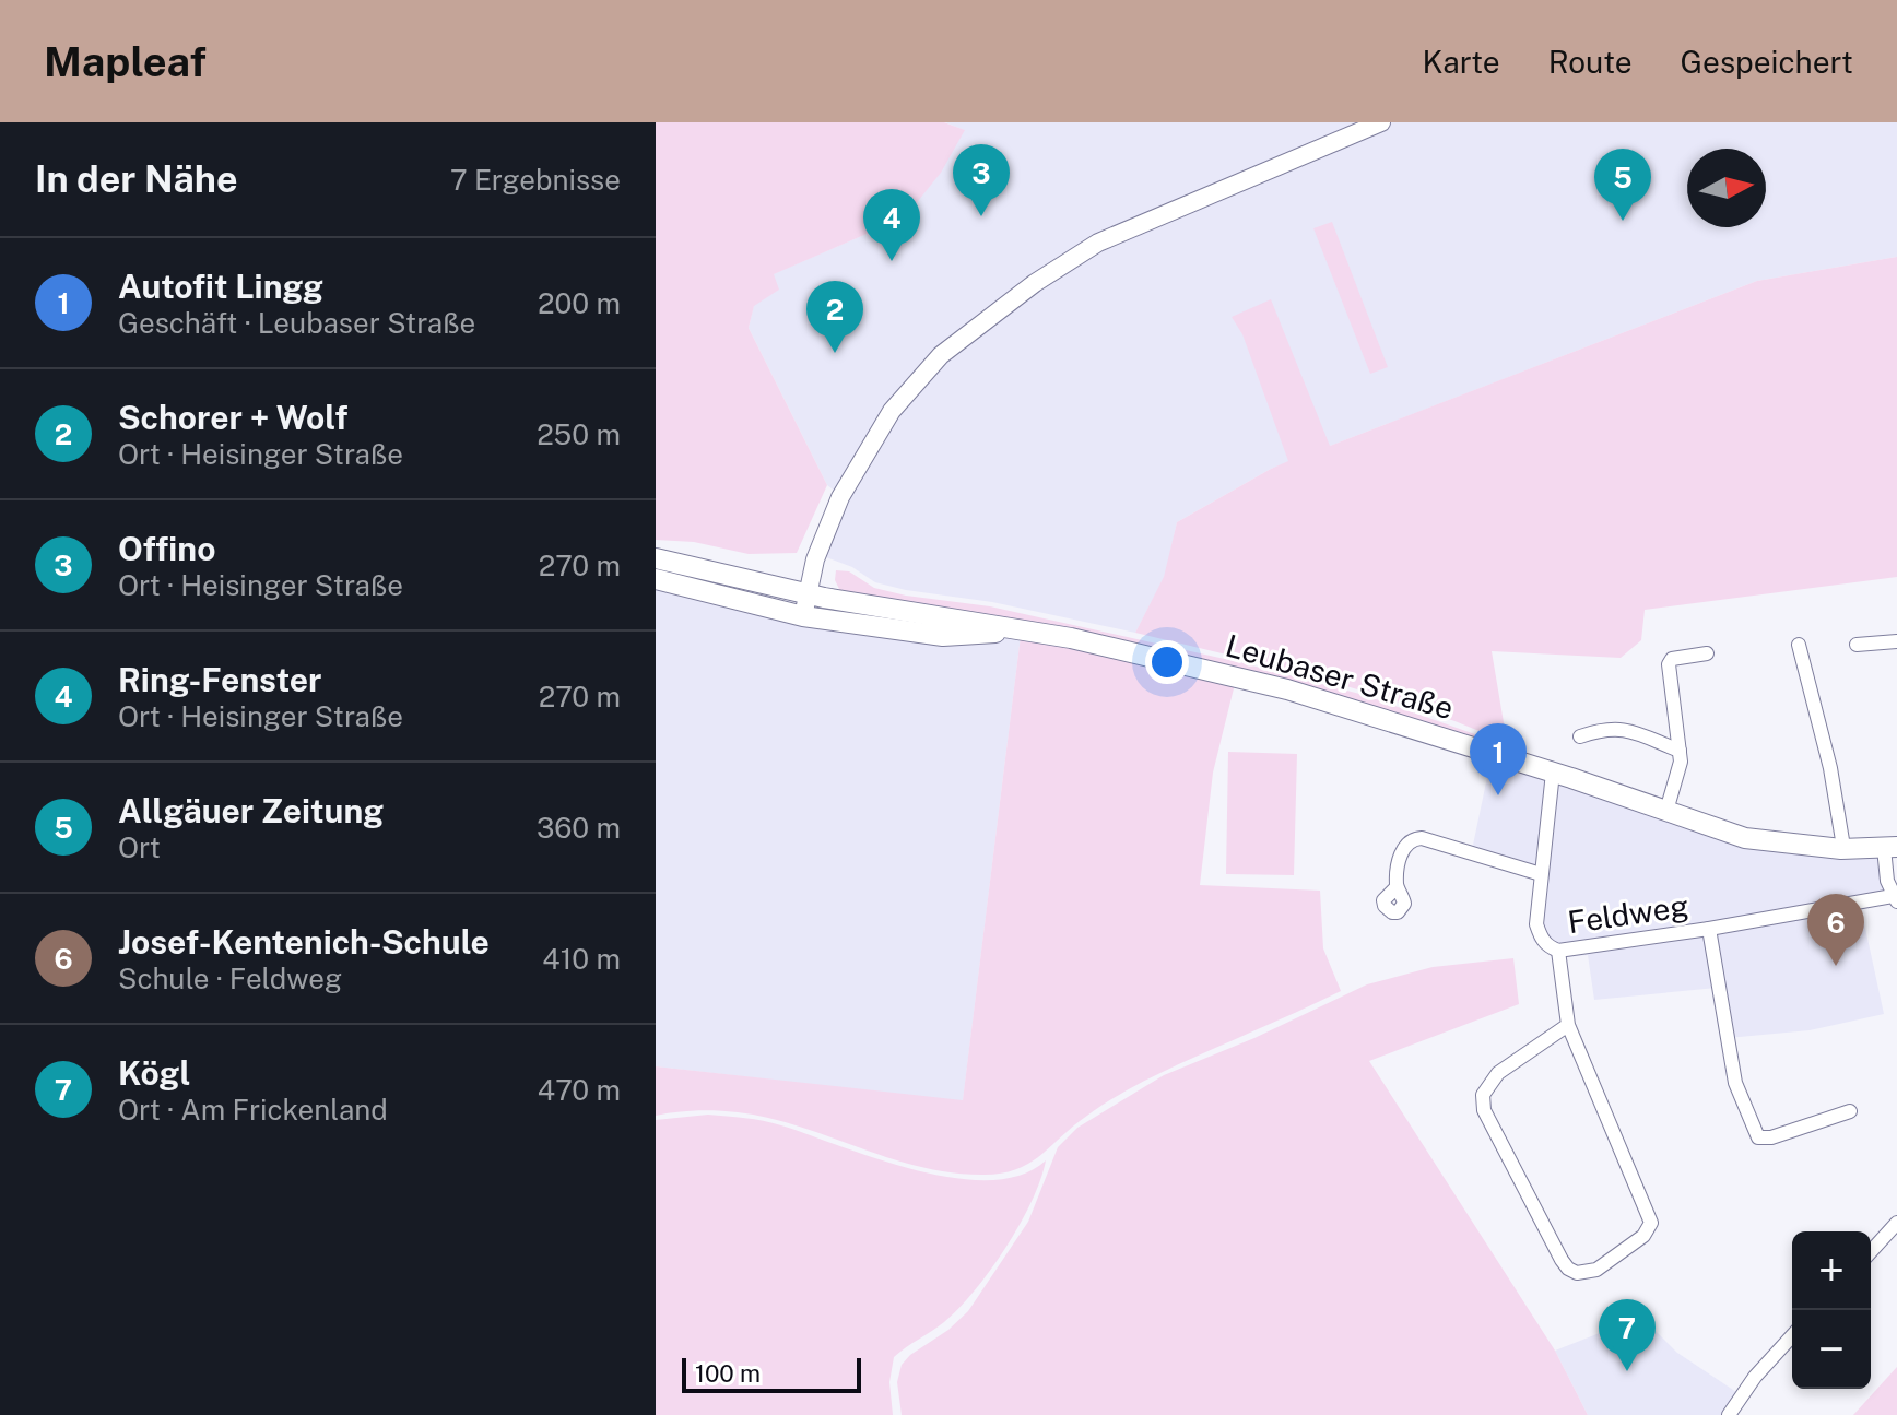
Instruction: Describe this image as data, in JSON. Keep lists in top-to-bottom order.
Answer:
{
  "streets": {
    "main road": ["Leubaser Straße"],
    "street": ["Feldweg"]
  },
  "crossings": [
    ["Leubaser Straße", "Feldweg"]
  ],
  "scale_bar": "100 m",
  "north": "right",
  "page": {
    "header": "Mapleaf",
    "nav": ["Karte", "Route", "Gespeichert"],
    "heading": ["In der Nähe", "7 Ergebnisse"],
    "pins": [
      "3",
      "5",
      "4",
      "2",
      "1",
      "6",
      "7"
    ],
    "list": [
      {
        "mark": "1",
        "name": "Autofit Lingg",
        "note": "Geschäft · Leubaser Straße",
        "value": "200 m"
      },
      {
        "mark": "2",
        "name": "Schorer + Wolf",
        "note": "Ort · Heisinger Straße",
        "value": "250 m"
      },
      {
        "mark": "3",
        "name": "Offino",
        "note": "Ort · Heisinger Straße",
        "value": "270 m"
      },
      {
        "mark": "4",
        "name": "Ring-Fenster",
        "note": "Ort · Heisinger Straße",
        "value": "270 m"
      },
      {
        "mark": "5",
        "name": "Allgäuer Zeitung",
        "note": "Ort",
        "value": "360 m"
      },
      {
        "mark": "6",
        "name": "Josef-Kentenich-Schule",
        "note": "Schule · Feldweg",
        "value": "410 m"
      },
      {
        "mark": "7",
        "name": "Kögl",
        "note": "Ort · Am Frickenland",
        "value": "470 m"
      }
    ],
    "map_buttons": ["+", "−"],
    "scale": "100 m"
  }
}
